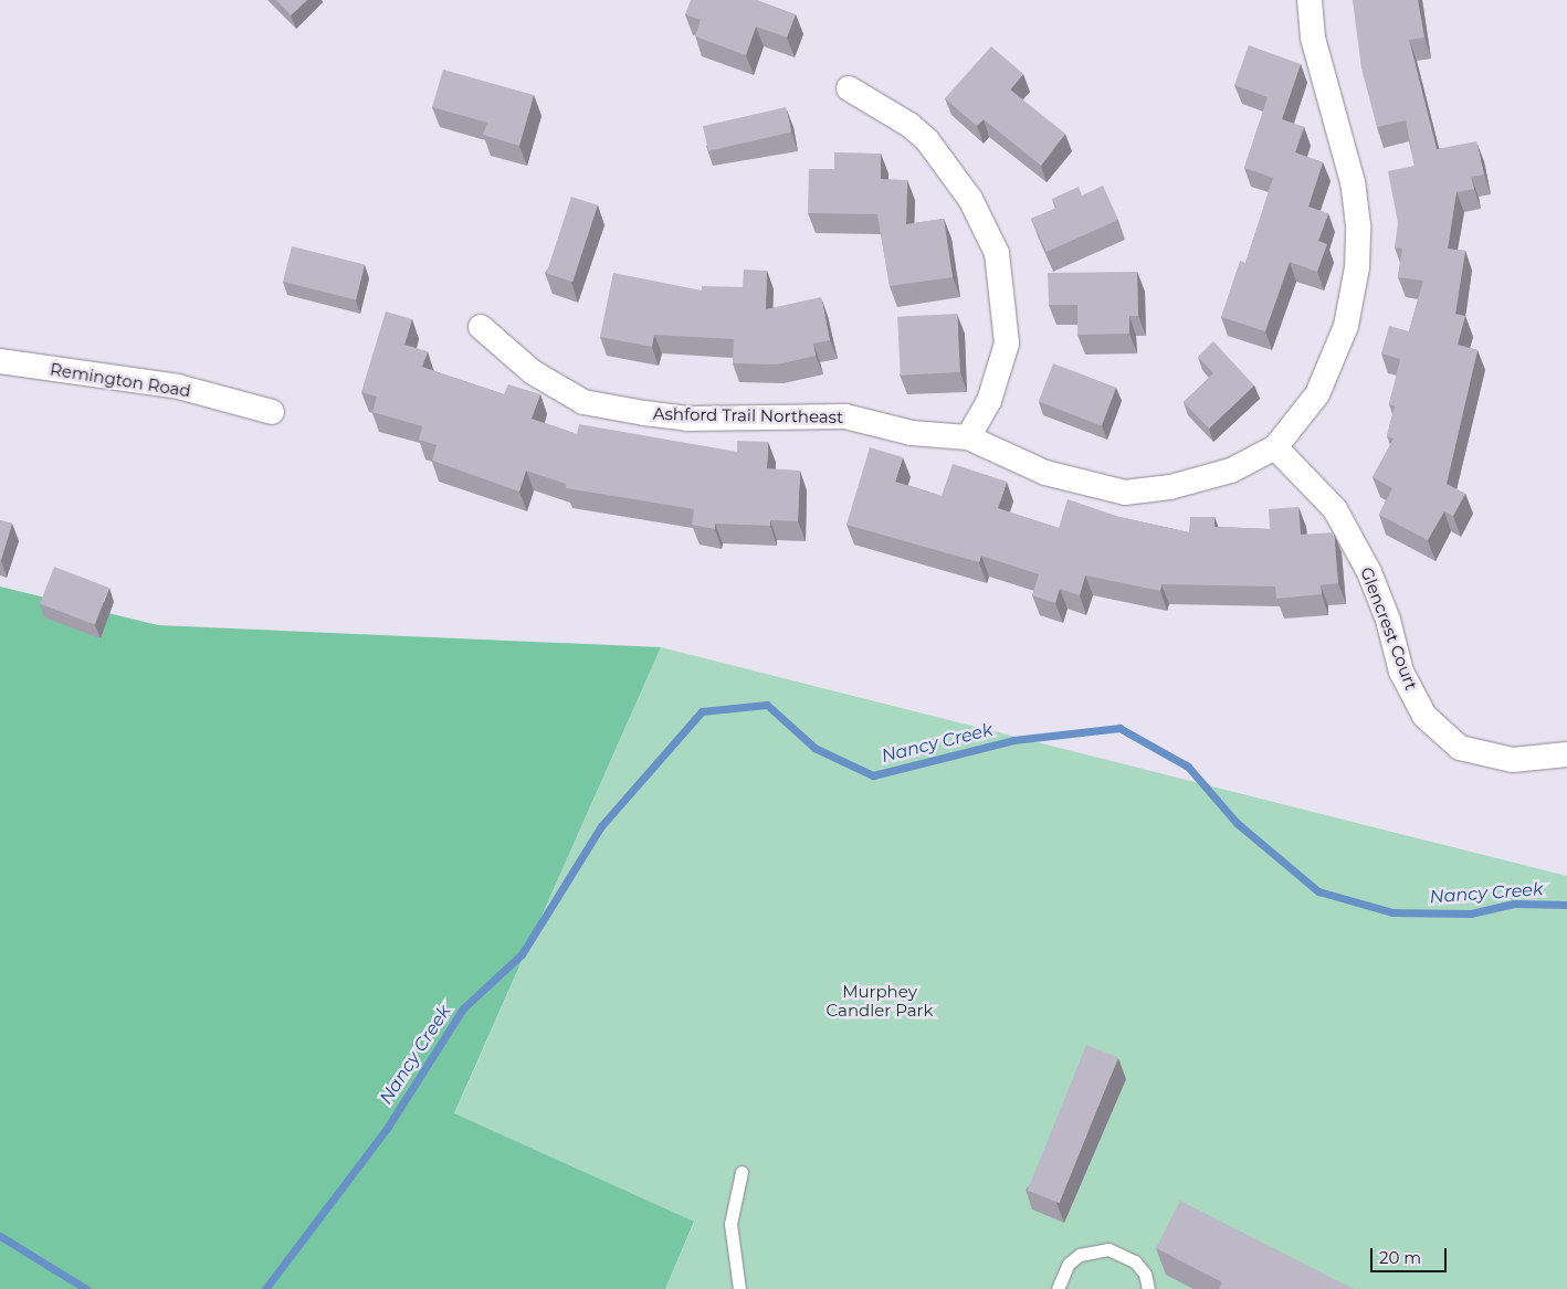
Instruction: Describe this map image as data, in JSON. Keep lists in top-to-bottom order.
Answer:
{
  "streets": {
    "street": ["Remington Road", "Ashford Trail Northeast", "Glencrest Court"]
  },
  "crossings": [
    ["Ashford Trail Northeast", "Glencrest Court"]
  ],
  "water": ["Nancy Creek"],
  "parks": ["Murphey Candler Park"],
  "scale_bar": "20 m"
}
